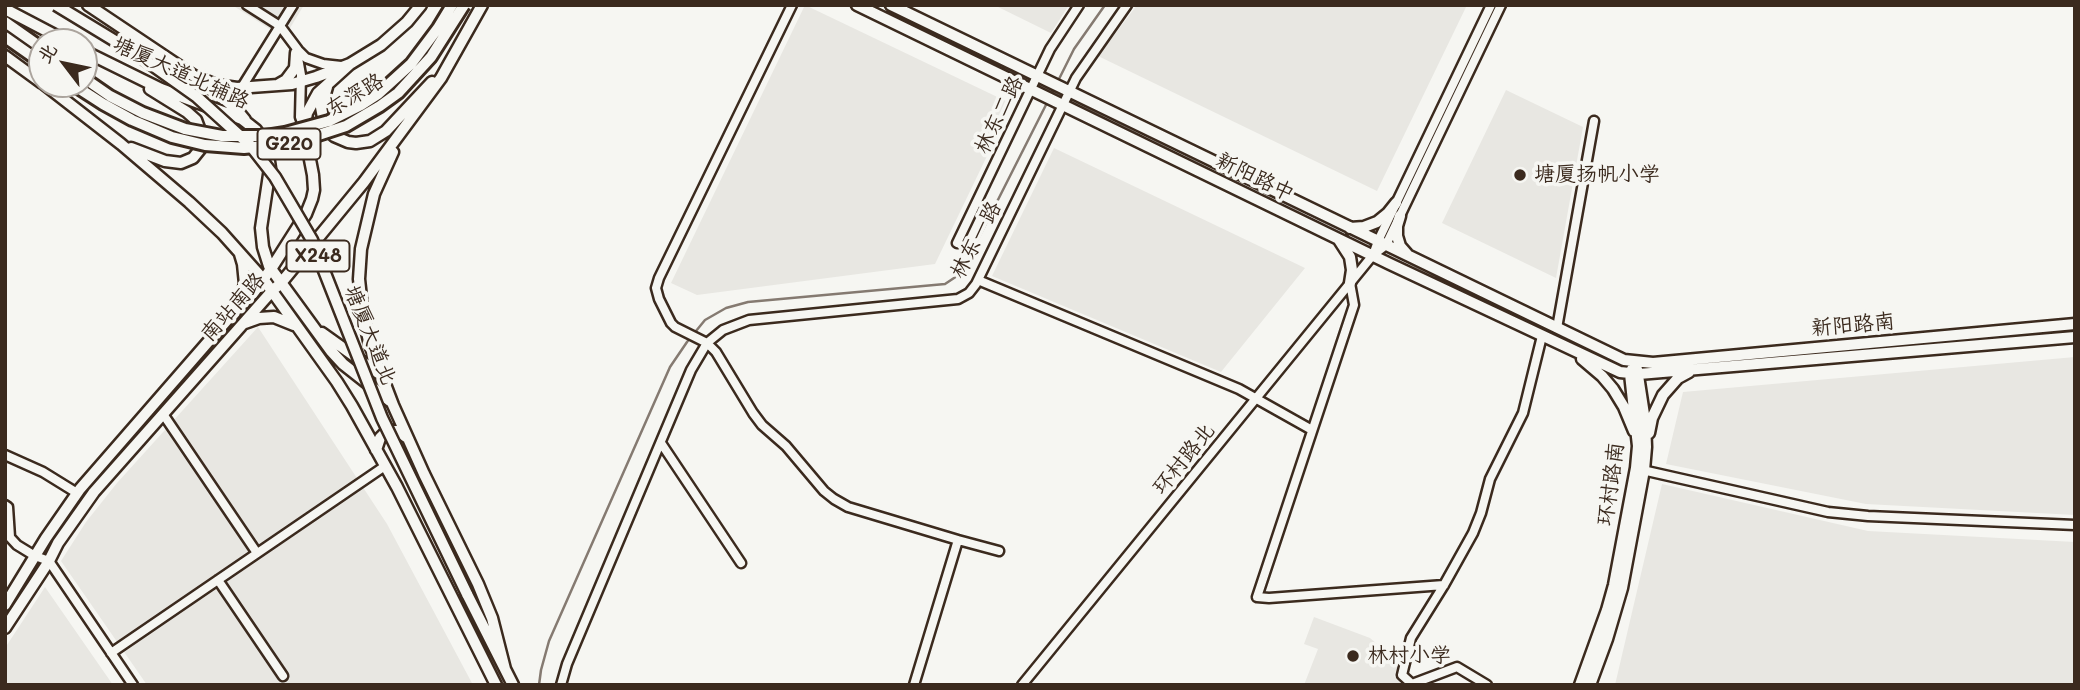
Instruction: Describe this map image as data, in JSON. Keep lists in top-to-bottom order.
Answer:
{
  "streets": {
    "highway": ["东深路", "G220"],
    "main road": [
      "塘厦大道北辅路",
      "新阳路中",
      "X248",
      "南站南路",
      "新阳路南",
      "塘厦大道北",
      "环村路南"
    ],
    "street": ["林东二路", "林东一路", "环村路北"]
  },
  "crossings": [
    ["塘厦大道北辅路", "南站南路"],
    ["塘厦大道北辅路", "塘厦大道北"],
    ["林东二路", "新阳路中"],
    ["新阳路中", "林东一路"],
    ["新阳路中", "新阳路南"],
    ["新阳路中", "环村路北"],
    ["新阳路中", "环村路南"],
    ["南站南路", "塘厦大道北"],
    ["新阳路南", "环村路南"]
  ],
  "places": ["塘厦扬帆小学", "林村小学"],
  "north": "top left"
}
